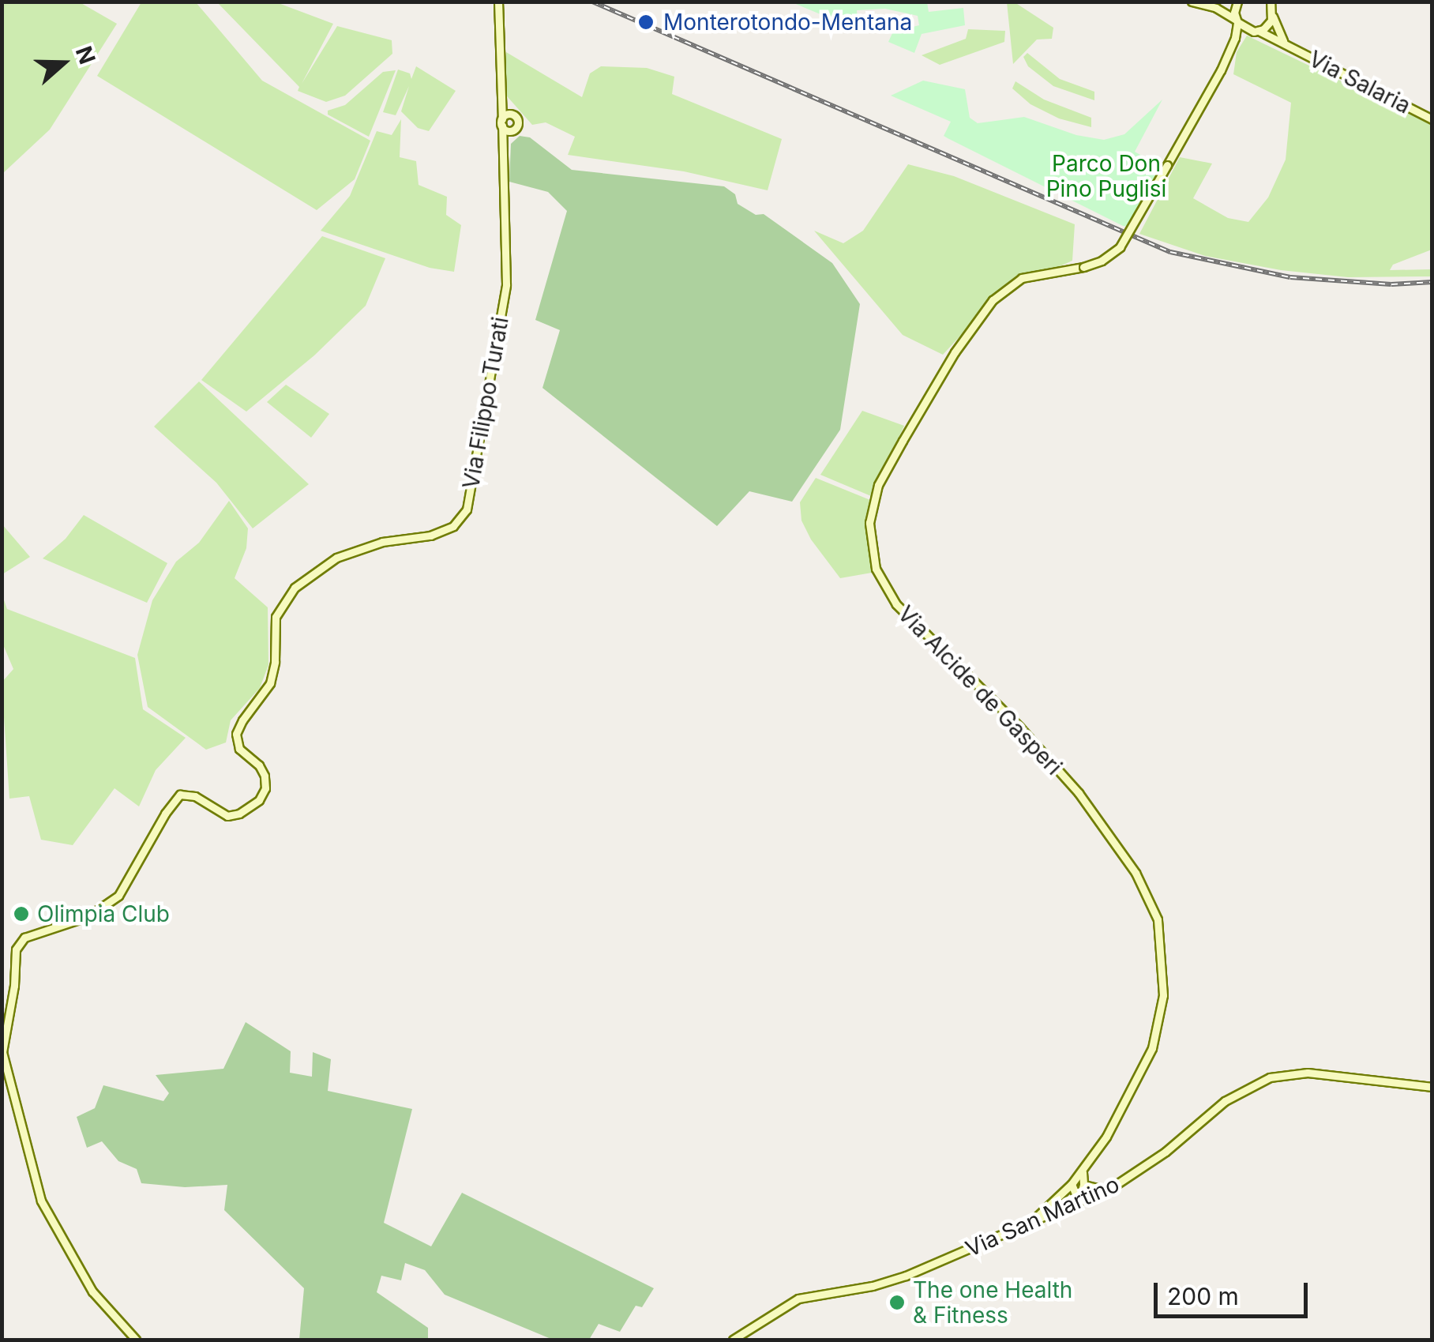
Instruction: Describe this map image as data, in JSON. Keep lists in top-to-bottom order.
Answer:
{
  "streets": {
    "street": [
      "Via Salaria",
      "Via Filippo Turati",
      "Via Alcide de Gasperi",
      "Via San Martino"
    ]
  },
  "crossings": [
    ["Via Alcide de Gasperi", "Via San Martino"]
  ],
  "parks": ["Parco Don Pino Puglisi"],
  "places": ["Monterotondo-Mentana", "Olimpia Club", "The one Health & Fitness"],
  "scale_bar": "200 m",
  "north": "right"
}
